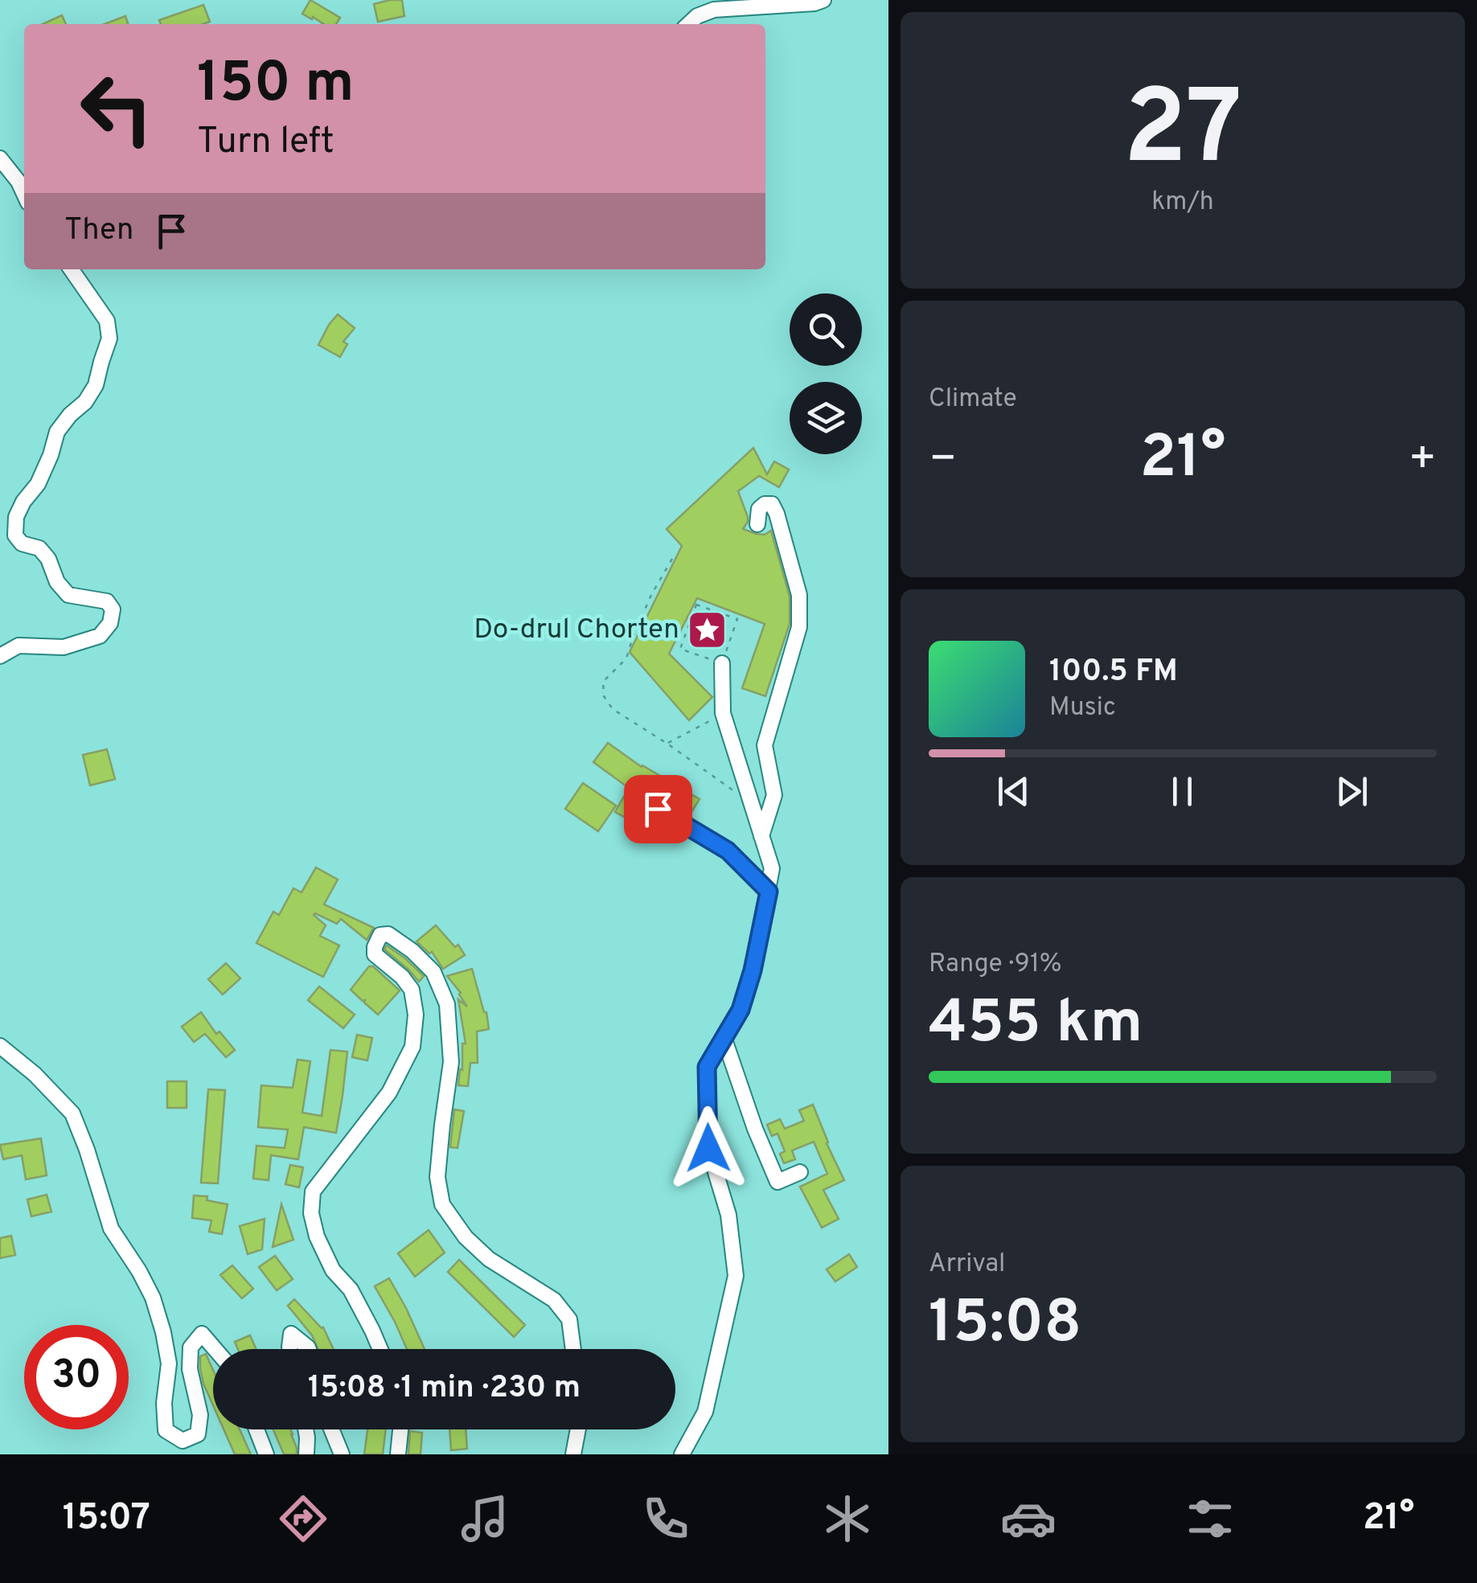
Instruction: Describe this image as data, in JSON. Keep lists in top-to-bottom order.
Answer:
{
  "places": {
    "place": ["Do-drul Chorten"]
  },
  "page": {
    "tile": [
      ["27", "km/h"],
      "Climate",
      ["Range · 91%", "455 km"],
      ["Arrival", "15:08"]
    ],
    "turn": ["150 m", "Turn left"],
    "then": "Then",
    "heat": ["−", "21°", "+"],
    "song": ["100.5 FM", "Music"],
    "limit": "30",
    "trip": "15:08 · 1 min · 230 m",
    "tabs": ["15:07", "21°"]
  }
}
